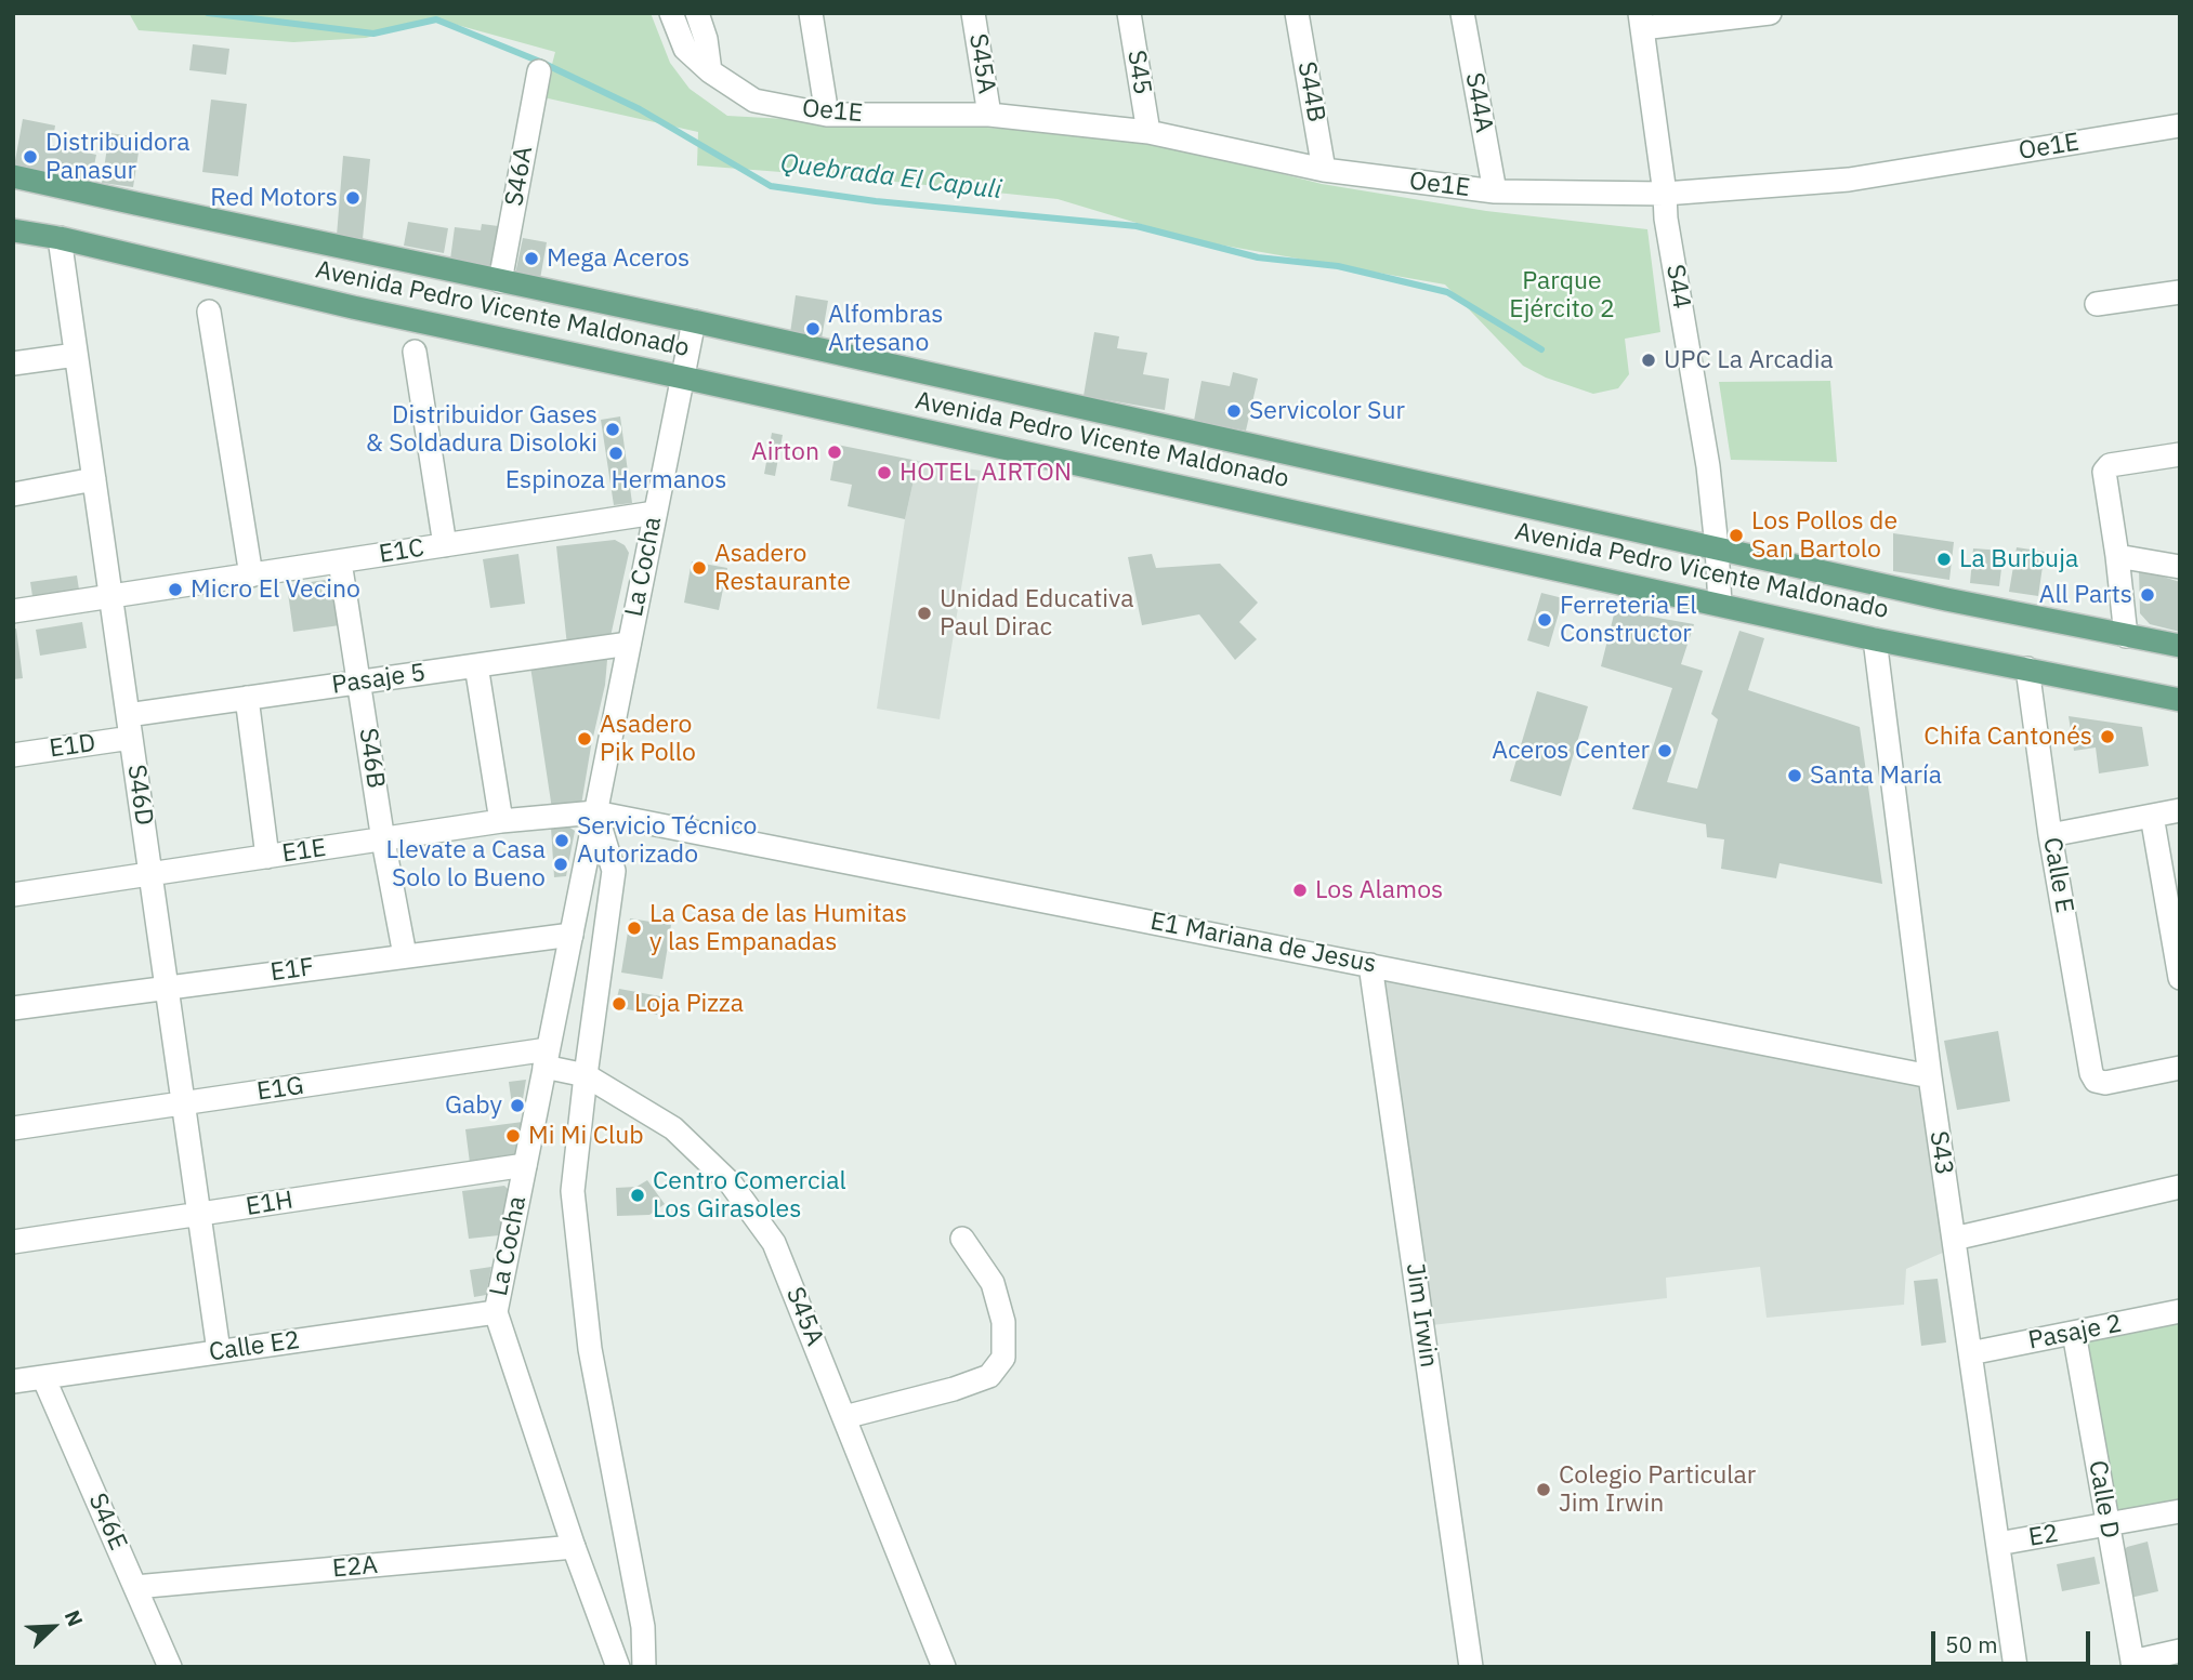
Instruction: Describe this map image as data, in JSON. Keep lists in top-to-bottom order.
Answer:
{
  "streets": {
    "main road": ["Avenida Pedro Vicente Maldonado"],
    "street": [
      "S45A",
      "S45",
      "S44B",
      "S44A",
      "Oe1E",
      "S46A",
      "S44",
      "E1C",
      "La Cocha",
      "Pasaje 5",
      "E1D",
      "S46B",
      "S46D",
      "E1E",
      "Calle E",
      "E1 Mariana de Jesus",
      "E1F",
      "E1G",
      "S43",
      "E1H",
      "Jim Irwin",
      "Pasaje 2",
      "Calle E2",
      "Calle D",
      "S46E",
      "E2",
      "E2A"
    ]
  },
  "crossings": [
    ["S45A", "Oe1E"],
    ["S45A", "La Cocha"],
    ["S45A", "E1G"],
    ["S45", "Oe1E"],
    ["S44B", "Oe1E"],
    ["S44A", "Oe1E"],
    ["Oe1E", "S44"],
    ["S46A", "Avenida Pedro Vicente Maldonado"],
    ["S44", "Avenida Pedro Vicente Maldonado"],
    ["Avenida Pedro Vicente Maldonado", "La Cocha"],
    ["Avenida Pedro Vicente Maldonado", "S46D"],
    ["Avenida Pedro Vicente Maldonado", "Calle E"],
    ["Avenida Pedro Vicente Maldonado", "S43"],
    ["E1C", "La Cocha"],
    ["E1C", "S46B"],
    ["E1C", "S46D"],
    ["La Cocha", "Pasaje 5"],
    ["La Cocha", "E1E"],
    ["La Cocha", "E1 Mariana de Jesus"],
    ["La Cocha", "E1F"],
    ["La Cocha", "E1G"],
    ["La Cocha", "E1H"],
    ["La Cocha", "Calle E2"],
    ["La Cocha", "E2A"],
    ["Pasaje 5", "E1D"],
    ["Pasaje 5", "S46B"],
    ["Pasaje 5", "S46D"],
    ["E1D", "S46D"],
    ["S46B", "E1E"],
    ["S46B", "E1F"],
    ["S46D", "E1E"],
    ["S46D", "E1F"],
    ["S46D", "E1G"],
    ["S46D", "E1H"],
    ["S46D", "Calle E2"],
    ["E1E", "E1 Mariana de Jesus"],
    ["E1 Mariana de Jesus", "S43"],
    ["E1 Mariana de Jesus", "Jim Irwin"],
    ["S43", "Pasaje 2"],
    ["S43", "E2"],
    ["Pasaje 2", "Calle D"],
    ["Calle E2", "S46E"],
    ["Calle D", "E2"],
    ["S46E", "E2A"]
  ],
  "water": ["Quebrada El Capuli"],
  "parks": ["Parque Ejército 2"],
  "places": [
    "Distribuidora Panasur",
    "Red Motors",
    "Mega Aceros",
    "Alfombras Artesano",
    "UPC La Arcadia",
    "Servicolor Sur",
    "Distribuidor Gases & Soldadura Disoloki",
    "Airton",
    "Espinoza Hermanos",
    "HOTEL AIRTON",
    "Los Pollos de San Bartolo",
    "La Burbuja",
    "Asadero Restaurante",
    "Micro El Vecino",
    "All Parts",
    "Unidad Educativa Paul Dirac",
    "Ferreteria El Constructor",
    "Chifa Cantonés",
    "Asadero Pik Pollo",
    "Aceros Center",
    "Santa María",
    "Servicio Técnico Autorizado",
    "Llevate a Casa Solo lo Bueno",
    "Los Alamos",
    "La Casa de las Humitas y las Empanadas",
    "Loja Pizza",
    "Gaby",
    "Mi Mi Club",
    "Centro Comercial Los Girasoles",
    "Colegio Particular Jim Irwin"
  ],
  "scale_bar": "50 m",
  "north": "top right"
}
